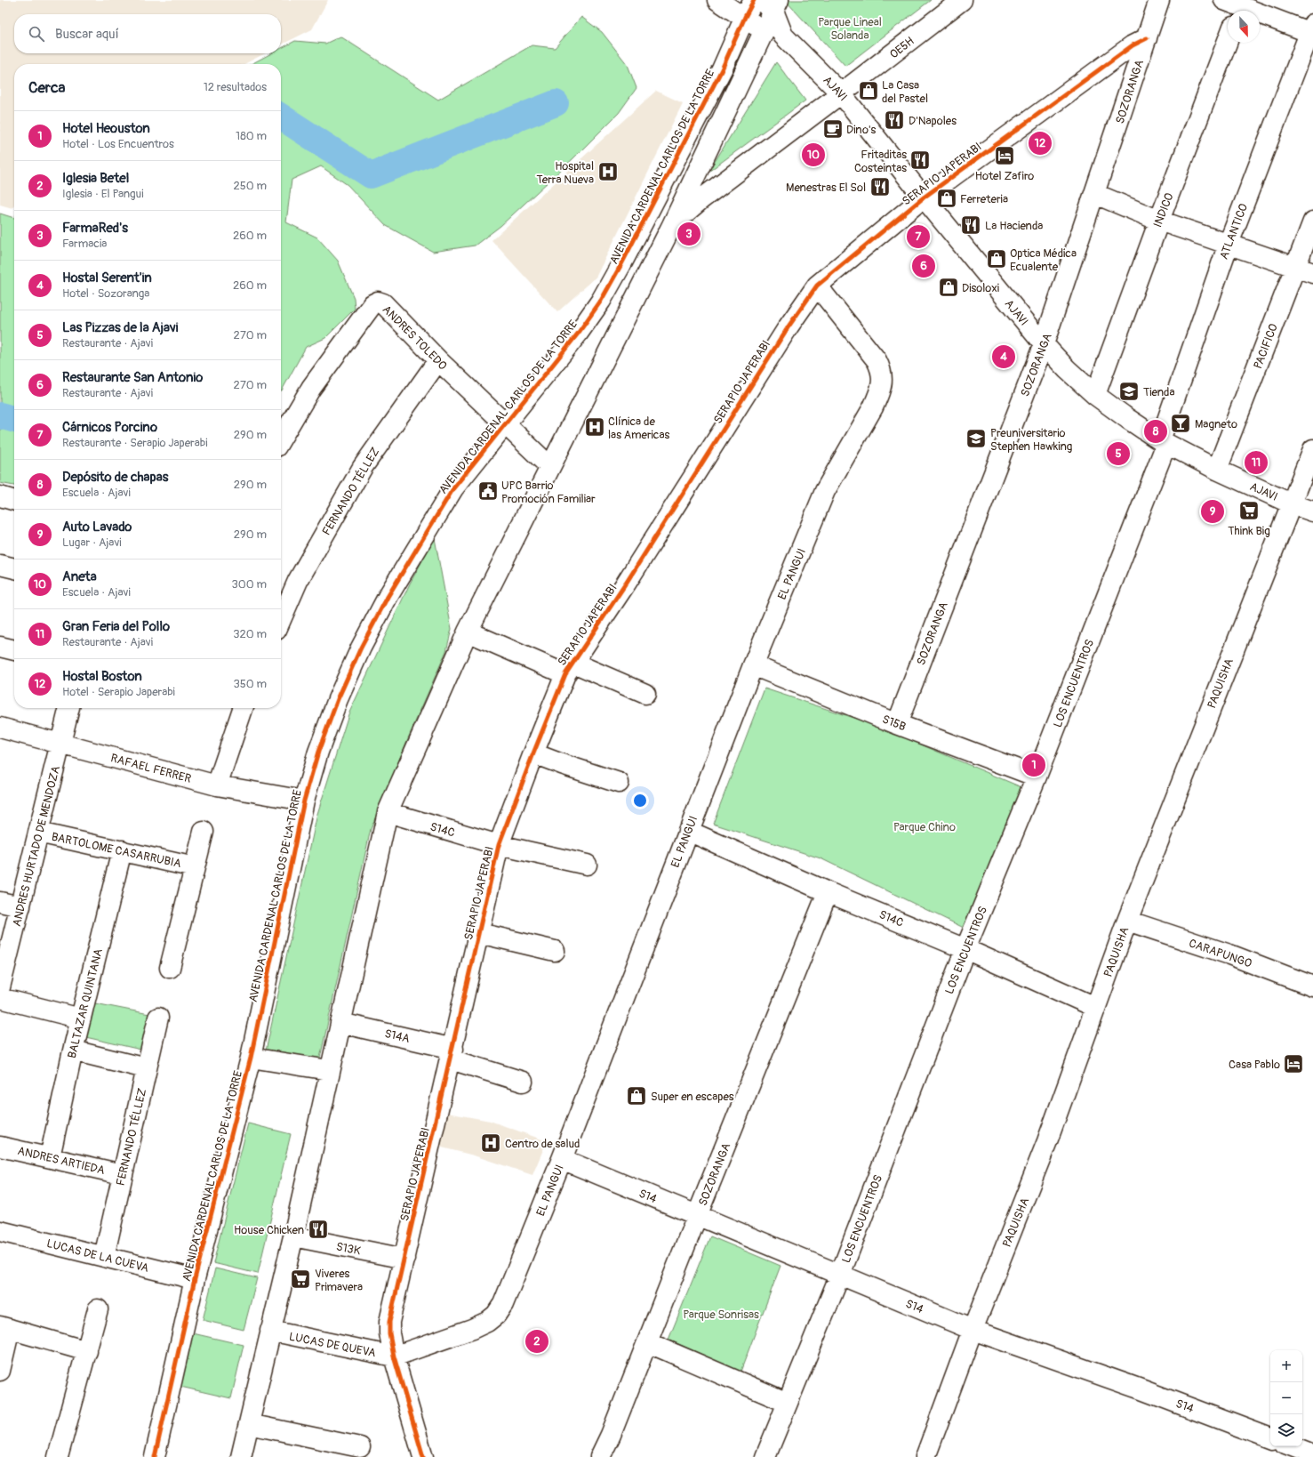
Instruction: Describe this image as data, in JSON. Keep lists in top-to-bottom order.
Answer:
{
  "streets": {
    "street": [
      "OE5H",
      "AJAVI",
      "SOZORANGA",
      "AVENIDA CARDENAL CARLOS DE LA TORRE",
      "SERAPIO JAPERABI",
      "INDICO",
      "ATLANTICO",
      "ANDRES TOLEDO",
      "PACIFICO",
      "FERNANDO TÉLLEZ",
      "EL PANGUI",
      "LOS ENCUENTROS",
      "PAQUISHA",
      "S15B",
      "RAFAEL FERRER",
      "S14C",
      "ANDRES HURTADO DE MENDOZA",
      "BARTOLOME CASARRUBIA",
      "CARAPUNGO",
      "BALTAZAR QUINTANA",
      "S14A",
      "ANDRES ARTIEDA",
      "S14",
      "S13K",
      "LUCAS DE LA CUEVA",
      "LUCAS DE QUEVA"
    ]
  },
  "crossings": [
    ["OE5H", "AJAVI"],
    ["AJAVI", "SOZORANGA"],
    ["AJAVI", "SERAPIO JAPERABI"],
    ["AJAVI", "INDICO"],
    ["AJAVI", "ATLANTICO"],
    ["AJAVI", "PACIFICO"],
    ["AJAVI", "LOS ENCUENTROS"],
    ["AJAVI", "PAQUISHA"],
    ["SOZORANGA", "SERAPIO JAPERABI"],
    ["SOZORANGA", "S15B"],
    ["SOZORANGA", "S14C"],
    ["SOZORANGA", "S14"],
    ["AVENIDA CARDENAL CARLOS DE LA TORRE", "ANDRES TOLEDO"],
    ["AVENIDA CARDENAL CARLOS DE LA TORRE", "RAFAEL FERRER"],
    ["AVENIDA CARDENAL CARLOS DE LA TORRE", "LUCAS DE LA CUEVA"],
    ["SERAPIO JAPERABI", "EL PANGUI"],
    ["SERAPIO JAPERABI", "S14C"],
    ["SERAPIO JAPERABI", "S14A"],
    ["SERAPIO JAPERABI", "S13K"],
    ["SERAPIO JAPERABI", "LUCAS DE QUEVA"],
    ["ATLANTICO", "LOS ENCUENTROS"],
    ["ANDRES TOLEDO", "FERNANDO TÉLLEZ"],
    ["FERNANDO TÉLLEZ", "ANDRES ARTIEDA"],
    ["FERNANDO TÉLLEZ", "LUCAS DE LA CUEVA"],
    ["EL PANGUI", "S15B"],
    ["EL PANGUI", "S14C"],
    ["EL PANGUI", "S14"],
    ["EL PANGUI", "LUCAS DE QUEVA"],
    ["LOS ENCUENTROS", "S15B"],
    ["LOS ENCUENTROS", "S14C"],
    ["LOS ENCUENTROS", "S14"],
    ["PAQUISHA", "S14C"],
    ["PAQUISHA", "CARAPUNGO"],
    ["PAQUISHA", "S14"],
    ["RAFAEL FERRER", "ANDRES HURTADO DE MENDOZA"],
    ["ANDRES HURTADO DE MENDOZA", "BARTOLOME CASARRUBIA"],
    ["BARTOLOME CASARRUBIA", "BALTAZAR QUINTANA"],
    ["BALTAZAR QUINTANA", "ANDRES ARTIEDA"]
  ],
  "parks": ["Parque Lineal Solanda", "Parque Chino", "Parque Sonrisas"],
  "places": {
    "shop": [
      "La Casa del Pastel",
      "Ferreteria",
      "Optica Médica Ecualente",
      "Disoloxi",
      "Super en escapes"
    ],
    "restaurant": [
      "D'Napoles",
      "Fritaditas Costeintas",
      "Menestras El Sol",
      "La Hacienda",
      "House Chicken"
    ],
    "cafe": ["Dino's"],
    "hotel": ["Hotel Zafiro", "Casa Pablo"],
    "hospital": ["Hospital Terra Nueva", "Clínica de las Americas", "Centro de salud"],
    "school or university": ["Tienda", "Preuniversitario Stephen Hawking"],
    "bar": ["Magneto"],
    "public building": ["UPC Barrio Promoción Familiar"],
    "supermarket": ["Think Big", "Viveres Primavera"]
  },
  "north": "bottom",
  "page": {
    "search": "Buscar aquí",
    "heading": ["Cerca", "12 resultados"],
    "list": [
      {
        "mark": "1",
        "name": "Hotel Heouston",
        "note": "Hotel · Los Encuentros",
        "value": "180 m"
      },
      {
        "mark": "2",
        "name": "Iglesia Betel",
        "note": "Iglesia · El Pangui",
        "value": "250 m"
      },
      {
        "mark": "3",
        "name": "FarmaRed's",
        "note": "Farmacia",
        "value": "260 m"
      },
      {
        "mark": "4",
        "name": "Hostal Serent'in",
        "note": "Hotel · Sozoranga",
        "value": "260 m"
      },
      {
        "mark": "5",
        "name": "Las Pizzas de la Ajavi",
        "note": "Restaurante · Ajavi",
        "value": "270 m"
      },
      {
        "mark": "6",
        "name": "Restaurante San Antonio",
        "note": "Restaurante · Ajavi",
        "value": "270 m"
      },
      {
        "mark": "7",
        "name": "Cárnicos Porcino",
        "note": "Restaurante · Serapio Japerabi",
        "value": "290 m"
      },
      {
        "mark": "8",
        "name": "Depósito de chapas",
        "note": "Escuela · Ajavi",
        "value": "290 m"
      },
      {
        "mark": "9",
        "name": "Auto Lavado",
        "note": "Lugar · Ajavi",
        "value": "290 m"
      },
      {
        "mark": "10",
        "name": "Aneta",
        "note": "Escuela · Ajavi",
        "value": "300 m"
      },
      {
        "mark": "11",
        "name": "Gran Feria del Pollo",
        "note": "Restaurante · Ajavi",
        "value": "320 m"
      },
      {
        "mark": "12",
        "name": "Hostal Boston",
        "note": "Hotel · Serapio Japerabi",
        "value": "350 m"
      }
    ],
    "pins": [
      "12",
      "10",
      "3",
      "7",
      "6",
      "4",
      "8",
      "5",
      "11",
      "9",
      "1",
      "2"
    ],
    "map_buttons": ["+", "−"]
  }
}
